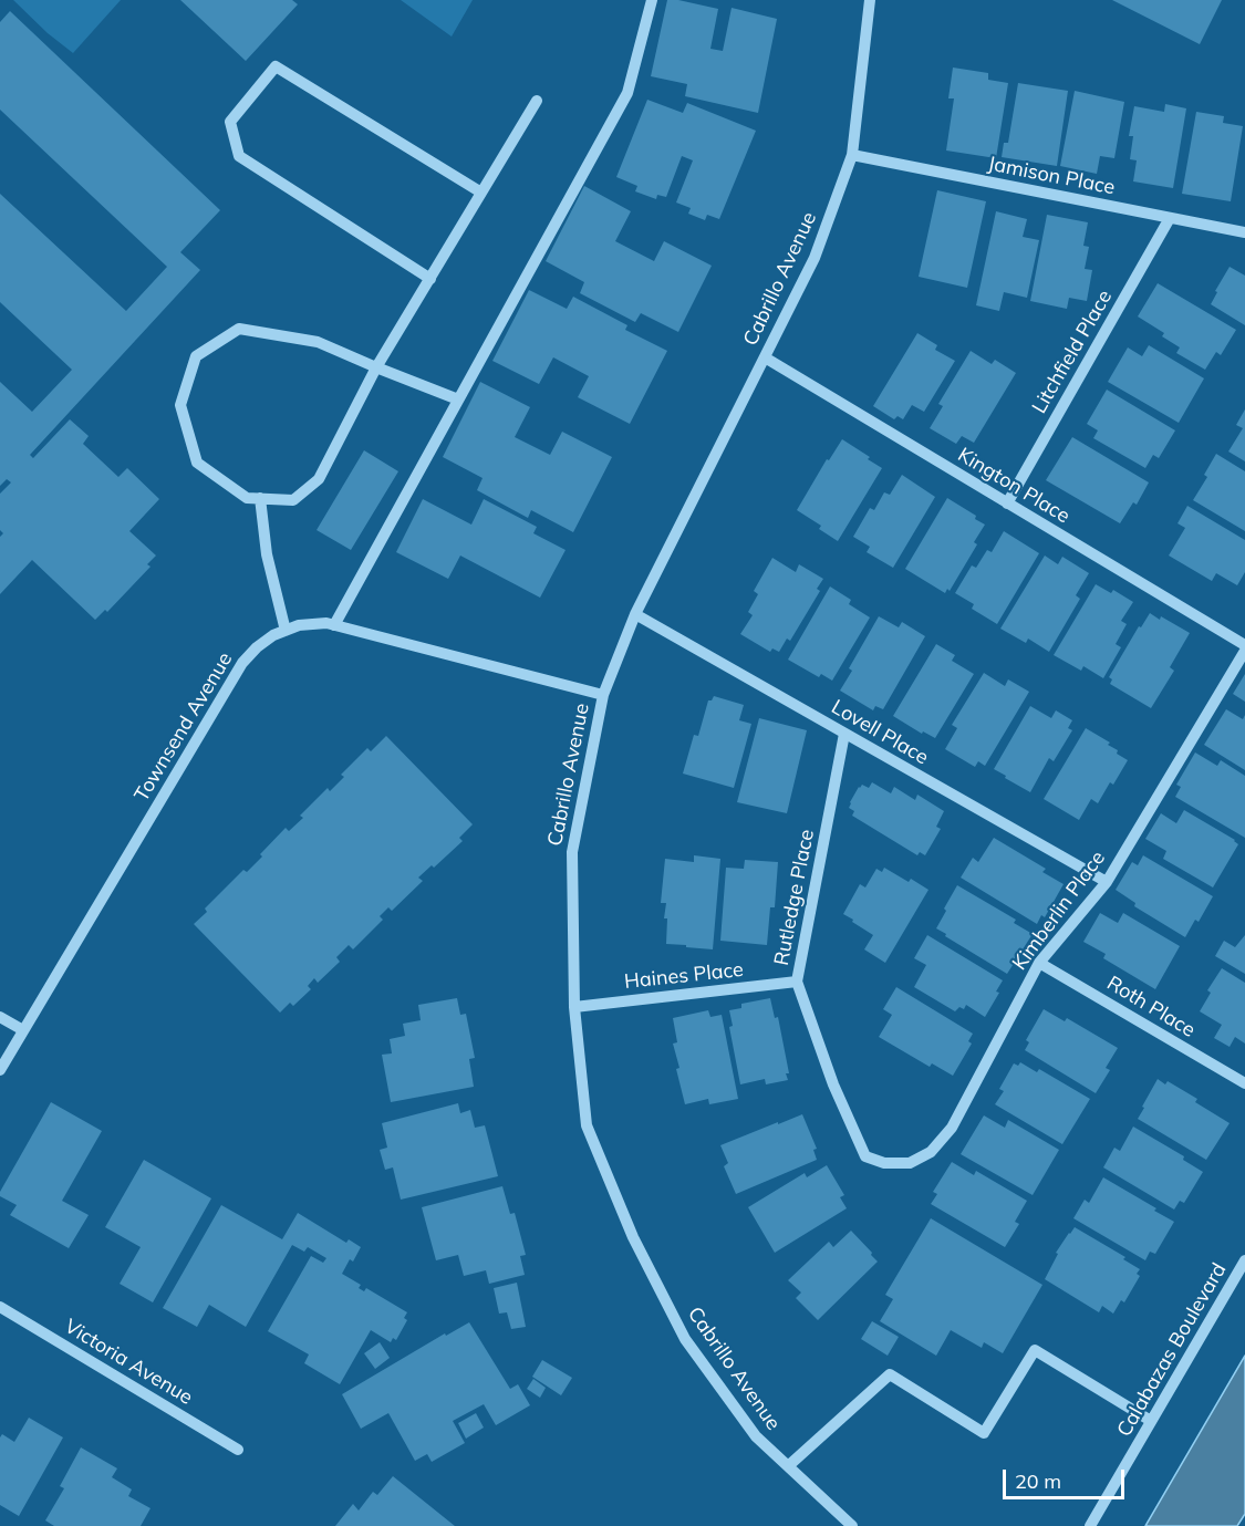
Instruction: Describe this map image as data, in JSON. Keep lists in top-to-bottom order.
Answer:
{
  "streets": {
    "street": [
      "Jamison Place",
      "Cabrillo Avenue",
      "Litchfield Place",
      "Kington Place",
      "Townsend Avenue",
      "Lovell Place",
      "Rutledge Place",
      "Kimberlin Place",
      "Haines Place",
      "Roth Place",
      "Calabazas Boulevard",
      "Victoria Avenue"
    ]
  },
  "crossings": [
    ["Jamison Place", "Cabrillo Avenue"],
    ["Jamison Place", "Litchfield Place"],
    ["Cabrillo Avenue", "Kington Place"],
    ["Cabrillo Avenue", "Townsend Avenue"],
    ["Cabrillo Avenue", "Lovell Place"],
    ["Cabrillo Avenue", "Haines Place"],
    ["Litchfield Place", "Kington Place"],
    ["Lovell Place", "Rutledge Place"],
    ["Lovell Place", "Kimberlin Place"],
    ["Rutledge Place", "Kimberlin Place"],
    ["Rutledge Place", "Haines Place"],
    ["Kimberlin Place", "Roth Place"]
  ],
  "scale_bar": "20 m"
}
